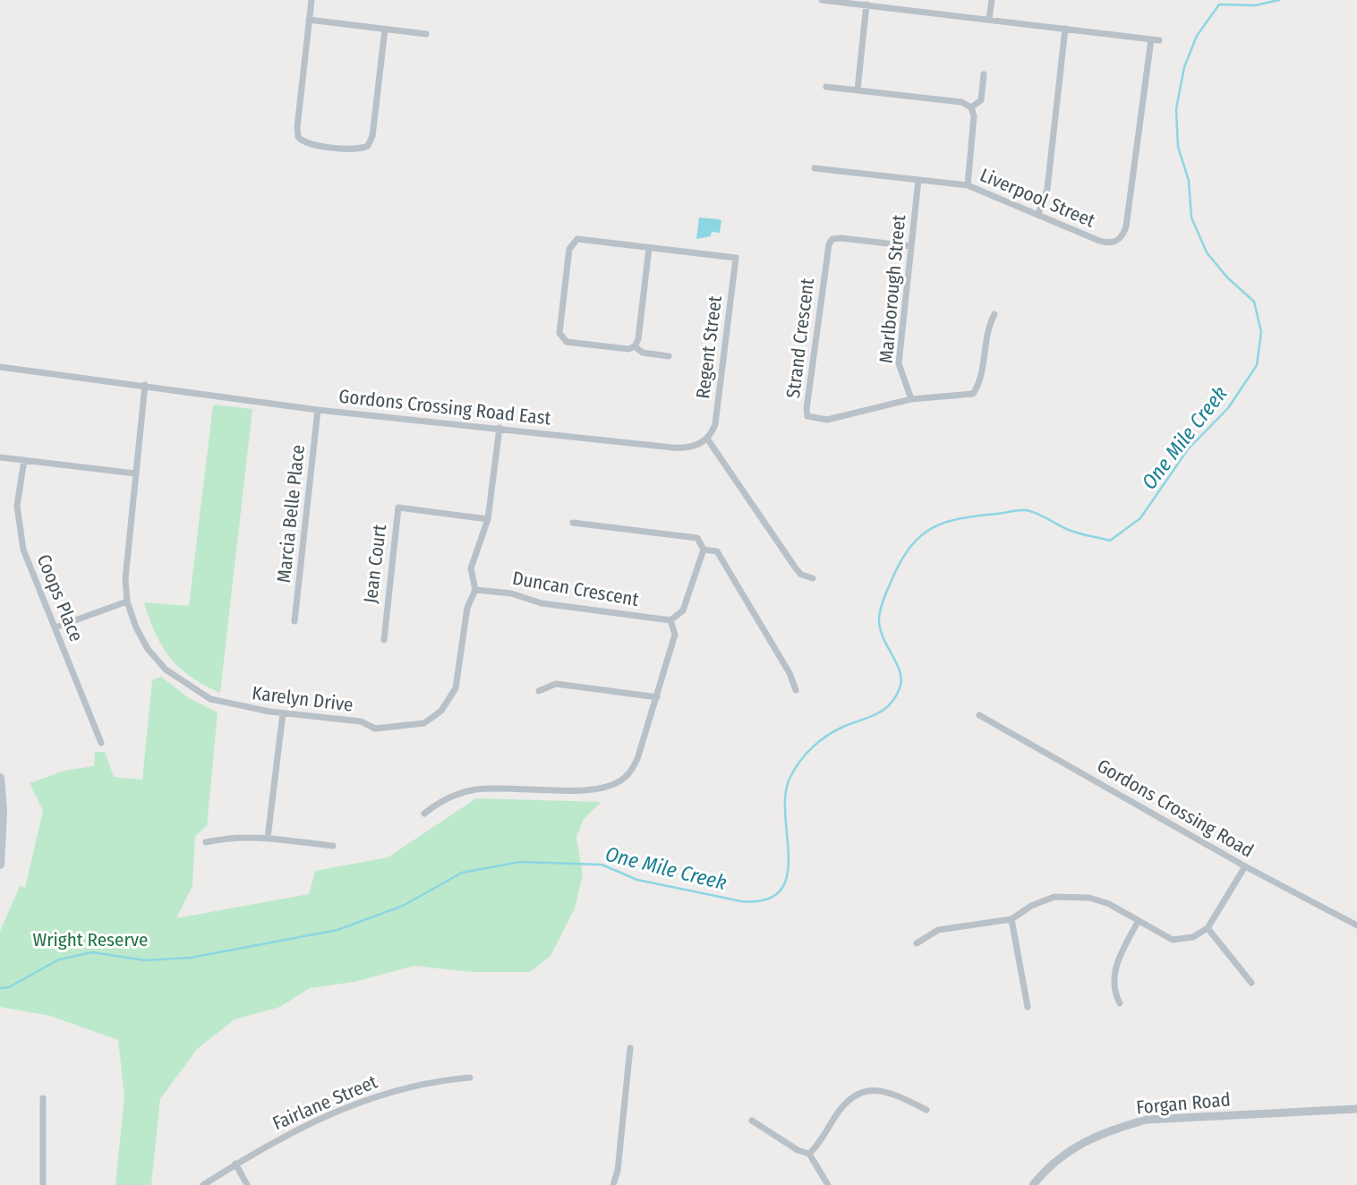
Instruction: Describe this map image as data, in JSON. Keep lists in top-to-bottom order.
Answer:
{
  "streets": {
    "street": [
      "Liverpool Street",
      "Marlborough Street",
      "Strand Crescent",
      "Regent Street",
      "Gordons Crossing Road East",
      "Marcia Belle Place",
      "Jean Court",
      "Duncan Crescent",
      "Coops Place",
      "Karelyn Drive",
      "Gordons Crossing Road",
      "Fairlane Street",
      "Forgan Road"
    ]
  },
  "crossings": [
    ["Liverpool Street", "Marlborough Street"],
    ["Marlborough Street", "Strand Crescent"],
    ["Regent Street", "Gordons Crossing Road East"],
    ["Gordons Crossing Road East", "Marcia Belle Place"],
    ["Gordons Crossing Road East", "Karelyn Drive"],
    ["Jean Court", "Karelyn Drive"],
    ["Duncan Crescent", "Karelyn Drive"]
  ],
  "water": ["One Mile Creek"],
  "parks": ["Wright Reserve"]
}
